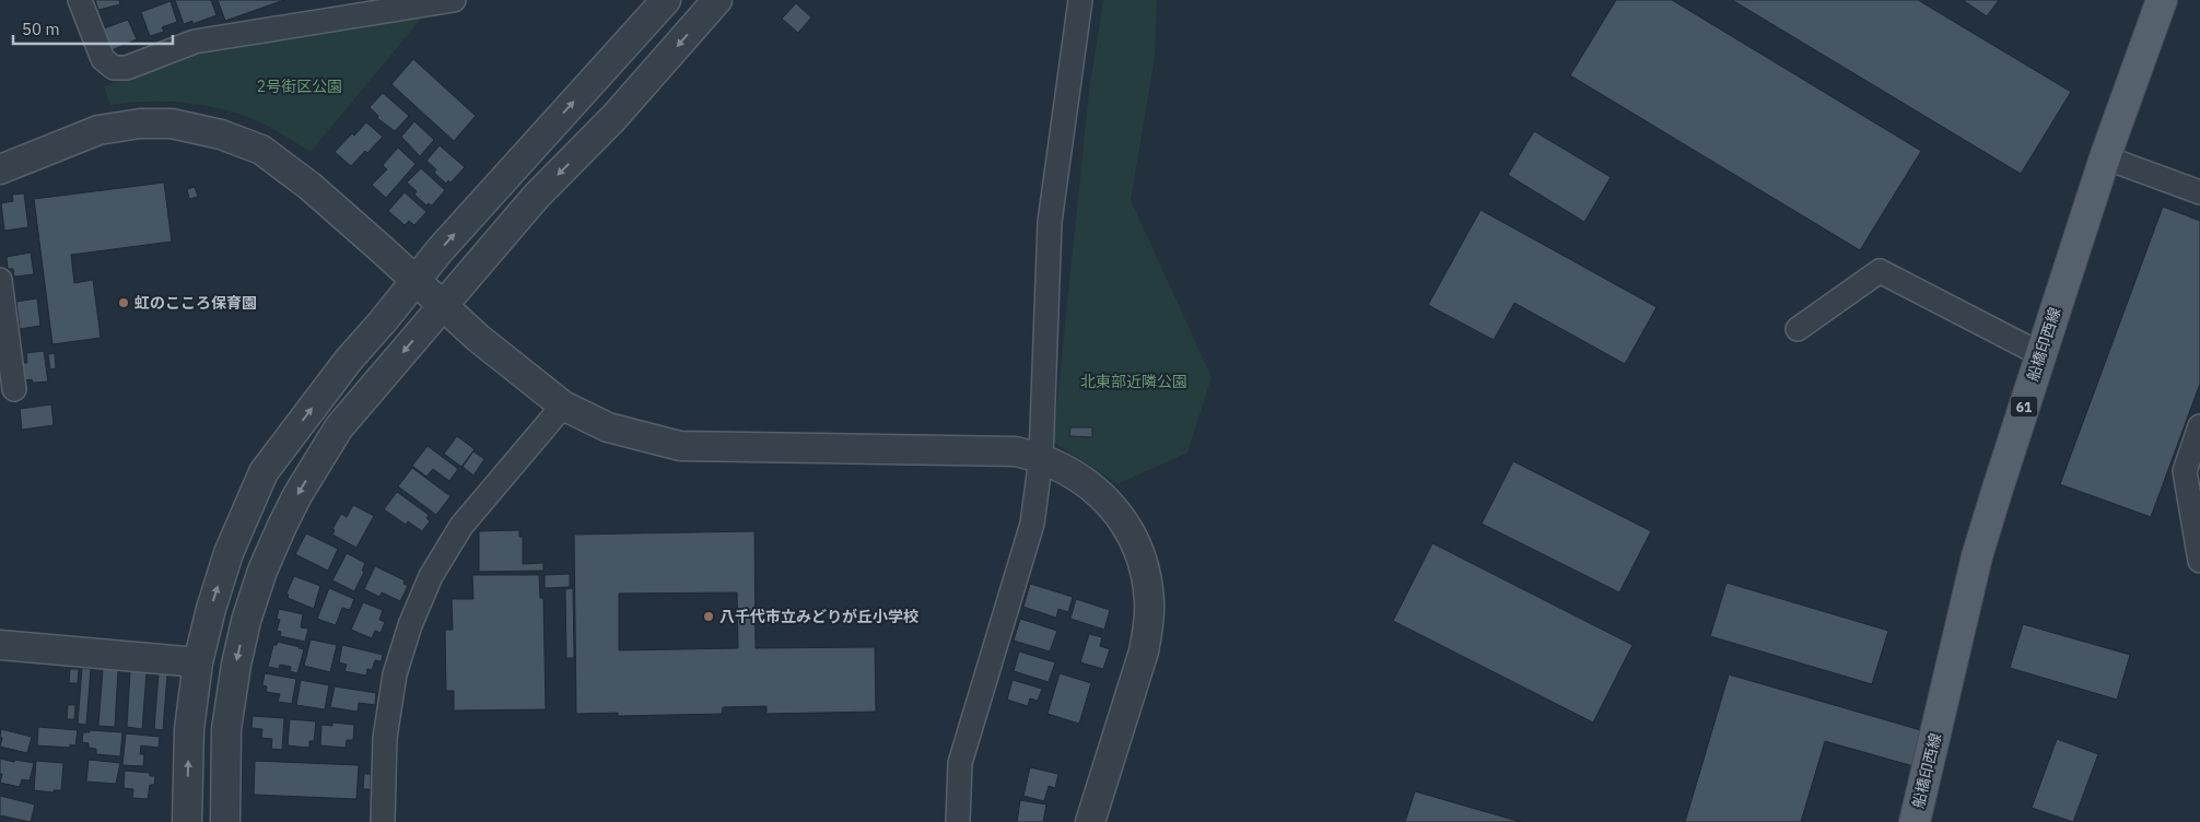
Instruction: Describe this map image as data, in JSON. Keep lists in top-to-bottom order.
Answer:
{
  "streets": {
    "main road": ["船橋印西線", "61"]
  },
  "parks": ["2号街区公園", "北東部近隣公園"],
  "places": ["虹のこころ保育園", "八千代市立みどりが丘小学校"],
  "scale_bar": "50 m"
}
